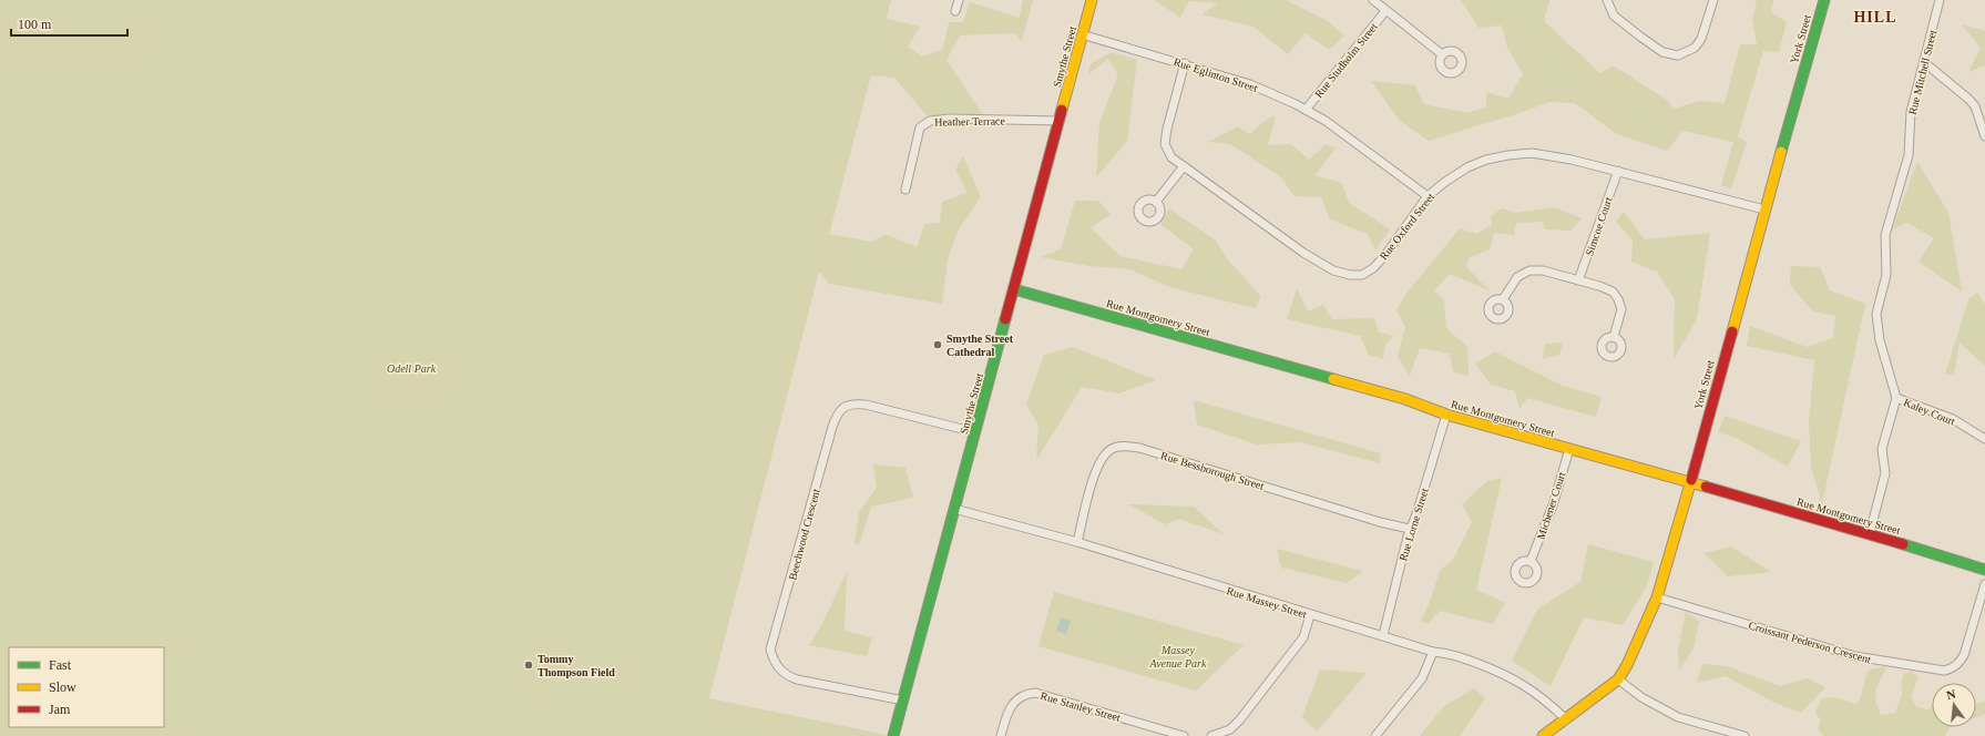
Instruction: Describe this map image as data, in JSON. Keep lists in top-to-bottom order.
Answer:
{
  "streets": {
    "street": [
      "York Street",
      "Smythe Street",
      "Rue Studholm Street",
      "Rue Mitchell Street",
      "Rue Eglinton Street",
      "Heather Terrace",
      "Rue Oxford Street",
      "Simcoe Court",
      "Rue Montgomery Street",
      "Kaley Court",
      "Rue Bessborough Street",
      "Michener Court",
      "Rue Lorne Street",
      "Beechwood Crescent",
      "Rue Massey Street",
      "Croissant Pederson Crescent",
      "Rue Stanley Street"
    ]
  },
  "crossings": [
    ["York Street", "Rue Oxford Street"],
    ["York Street", "Rue Montgomery Street"],
    ["York Street", "Rue Massey Street"],
    ["York Street", "Croissant Pederson Crescent"],
    ["Smythe Street", "Rue Eglinton Street"],
    ["Smythe Street", "Heather Terrace"],
    ["Smythe Street", "Rue Montgomery Street"],
    ["Smythe Street", "Beechwood Crescent"],
    ["Smythe Street", "Rue Massey Street"],
    ["Rue Studholm Street", "Rue Eglinton Street"],
    ["Rue Mitchell Street", "Kaley Court"],
    ["Rue Eglinton Street", "Rue Oxford Street"],
    ["Rue Oxford Street", "Simcoe Court"],
    ["Rue Montgomery Street", "Michener Court"],
    ["Rue Montgomery Street", "Rue Lorne Street"],
    ["Rue Bessborough Street", "Rue Lorne Street"],
    ["Rue Bessborough Street", "Rue Massey Street"],
    ["Rue Lorne Street", "Rue Massey Street"]
  ],
  "districts": ["HILL"],
  "parks": ["Odell Park", "Massey Avenue Park"],
  "places": ["Smythe Street Cathedral", "Tommy Thompson Field"],
  "legend": ["Fast", "Slow", "Jam"],
  "scale_bar": "100 m",
  "north": "top"
}
